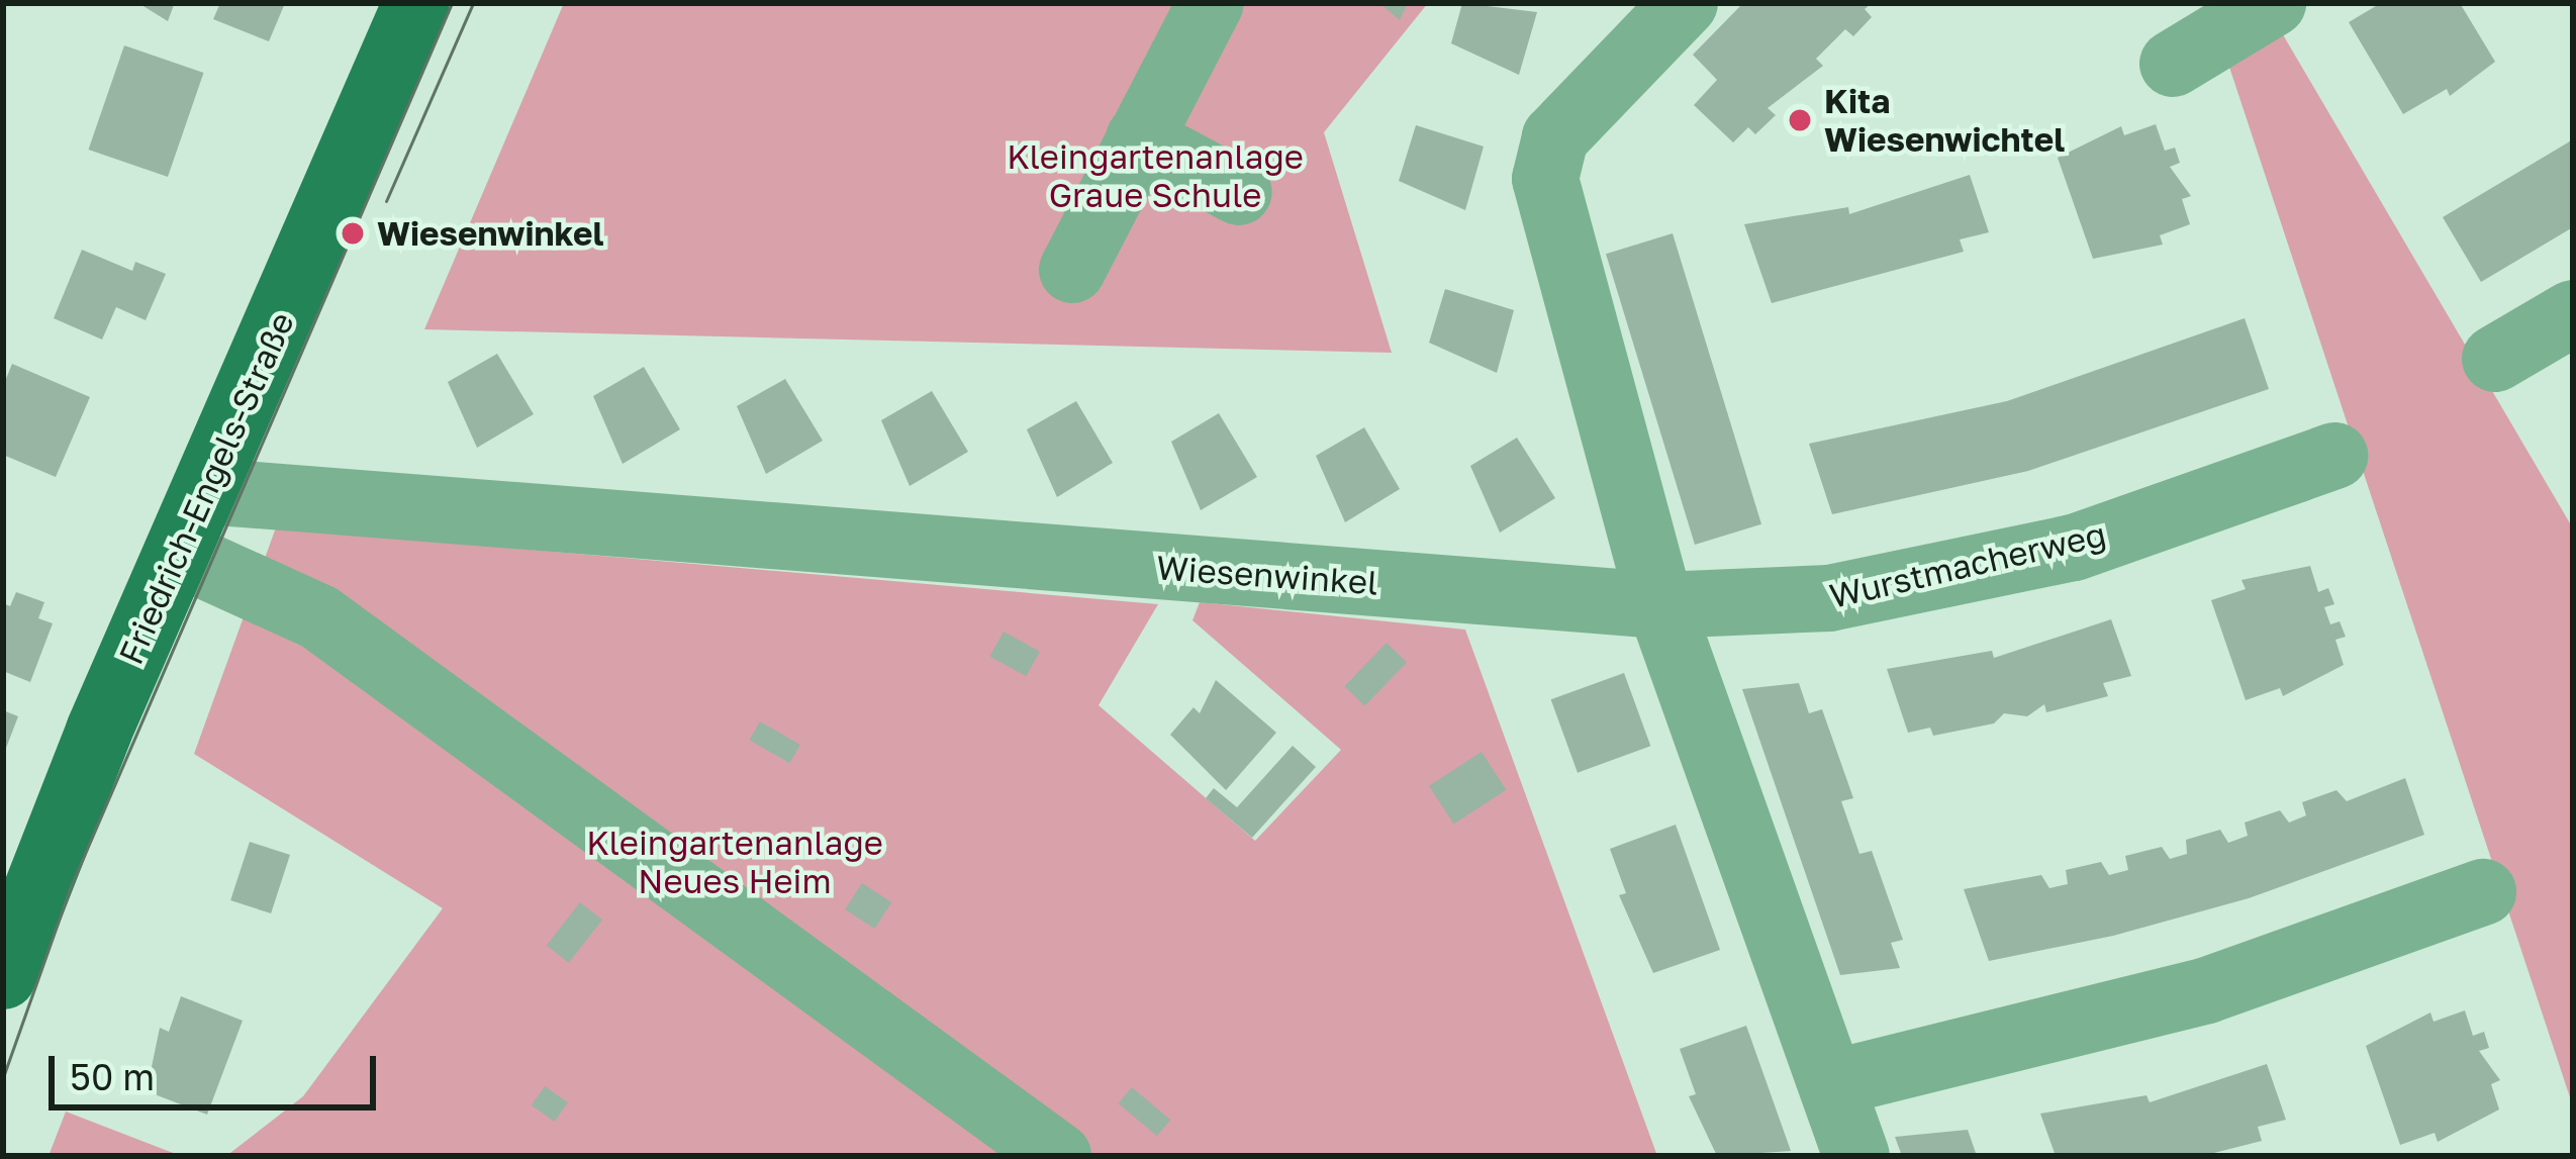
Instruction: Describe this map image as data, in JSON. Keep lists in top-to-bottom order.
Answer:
{
  "streets": {
    "main road": ["Friedrich-Engels-Straße"],
    "street": ["Wurstmacherweg", "Wiesenwinkel"]
  },
  "crossings": [
    ["Friedrich-Engels-Straße", "Wiesenwinkel"],
    ["Wurstmacherweg", "Wiesenwinkel"]
  ],
  "parks": ["Kleingartenanlage Graue Schule", "Kleingartenanlage Neues Heim"],
  "places": ["Kita Wiesenwichtel", "Wiesenwinkel"],
  "scale_bar": "50 m"
}
